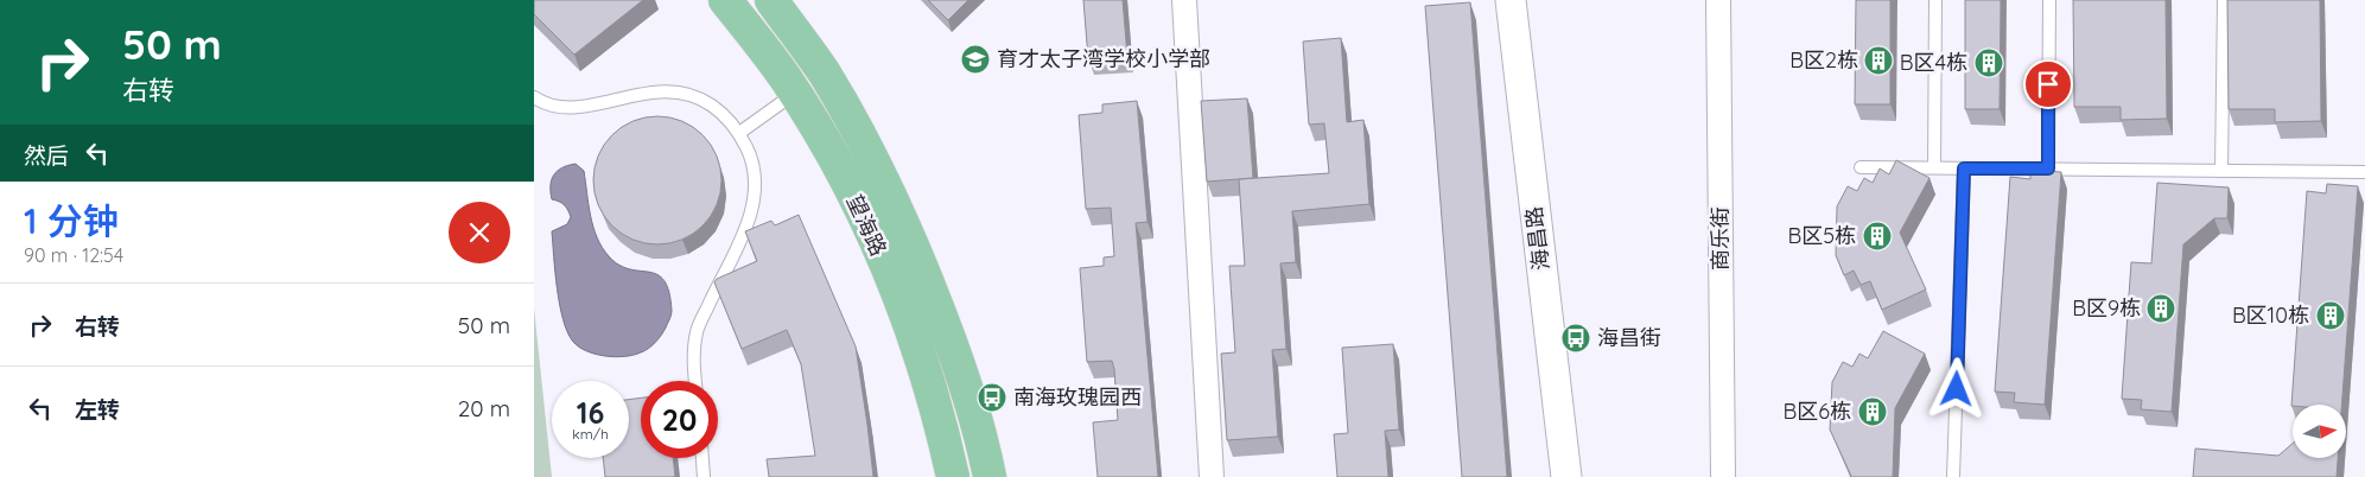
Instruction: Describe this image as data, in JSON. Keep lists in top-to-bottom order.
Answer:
{
  "streets": {
    "main road": ["望海路"],
    "street": ["海昌路", "商乐街"]
  },
  "places": {
    "school or university": ["育才太子湾学校小学部"],
    "building": [
      "B区2栋",
      "B区4栋",
      "B区5栋",
      "B区9栋",
      "B区10栋",
      "B区6栋"
    ],
    "bus stop": ["海昌街", "南海玫瑰园西"]
  },
  "north": "right",
  "page": {
    "turn": ["50 m", "右转"],
    "then": "然后",
    "heading": ["1 分钟", "90 m · 12:54"],
    "list": [
      {
        "name": "右转",
        "value": "50 m"
      },
      {
        "name": "左转",
        "value": "20 m"
      }
    ],
    "speed": "16 km/h",
    "limit": "20"
  }
}
